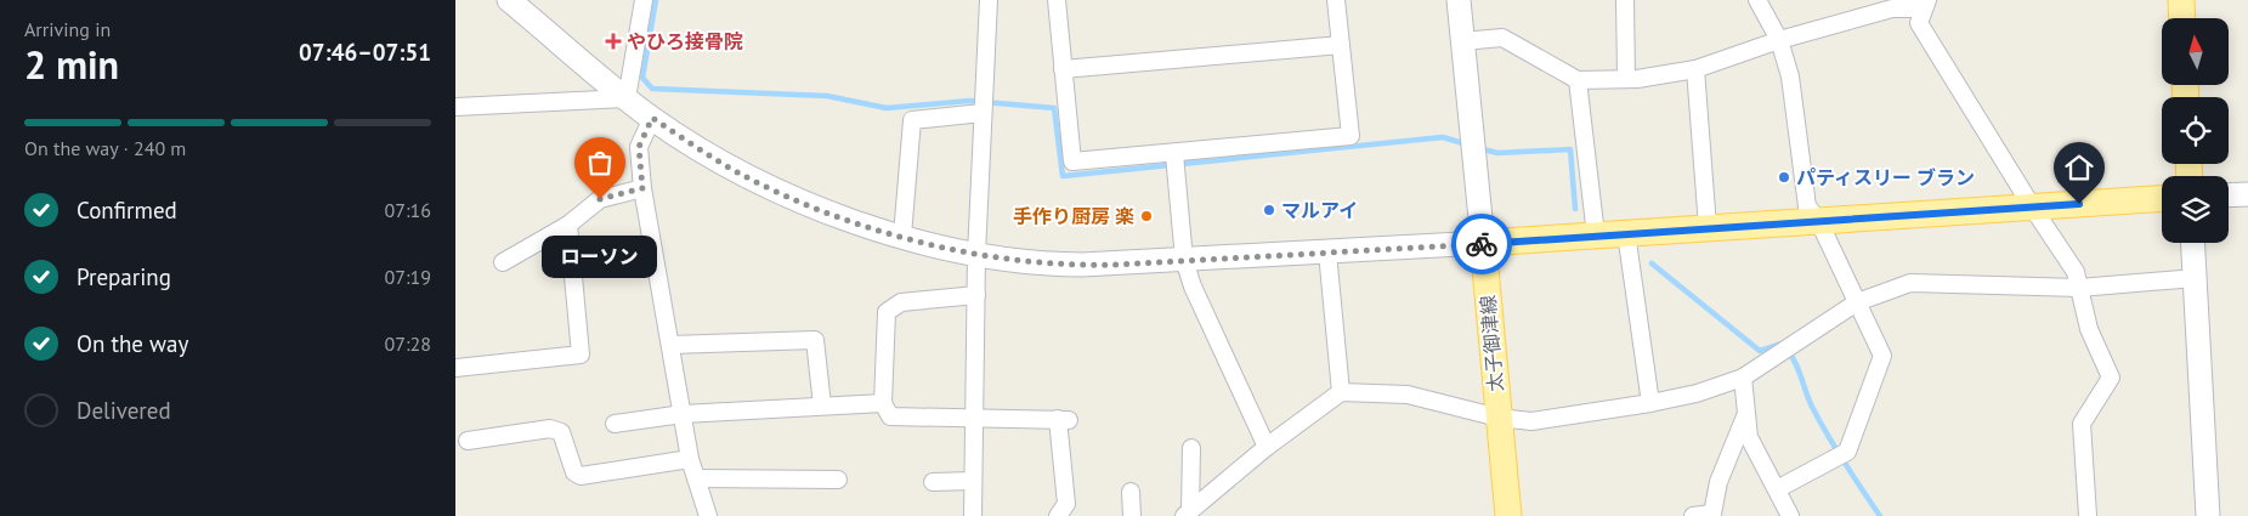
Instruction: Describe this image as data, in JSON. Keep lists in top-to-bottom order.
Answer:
{
  "streets": {
    "main road": ["太子御津線"]
  },
  "places": {
    "health": ["やひろ接骨院"],
    "other": [
      "パティスリー ブラン",
      "ローソン",
      "マルアイ",
      "手作り厨房 楽"
    ]
  },
  "north": "top",
  "page": {
    "heading": ["2 min", "Arriving in", "07:46–07:51"],
    "bar": "On the way · 240 m",
    "list": [
      ["Confirmed", "07:16"],
      ["Preparing", "07:19"],
      ["On the way", "07:28"],
      "Delivered"
    ],
    "bubble": "ローソン"
  }
}
